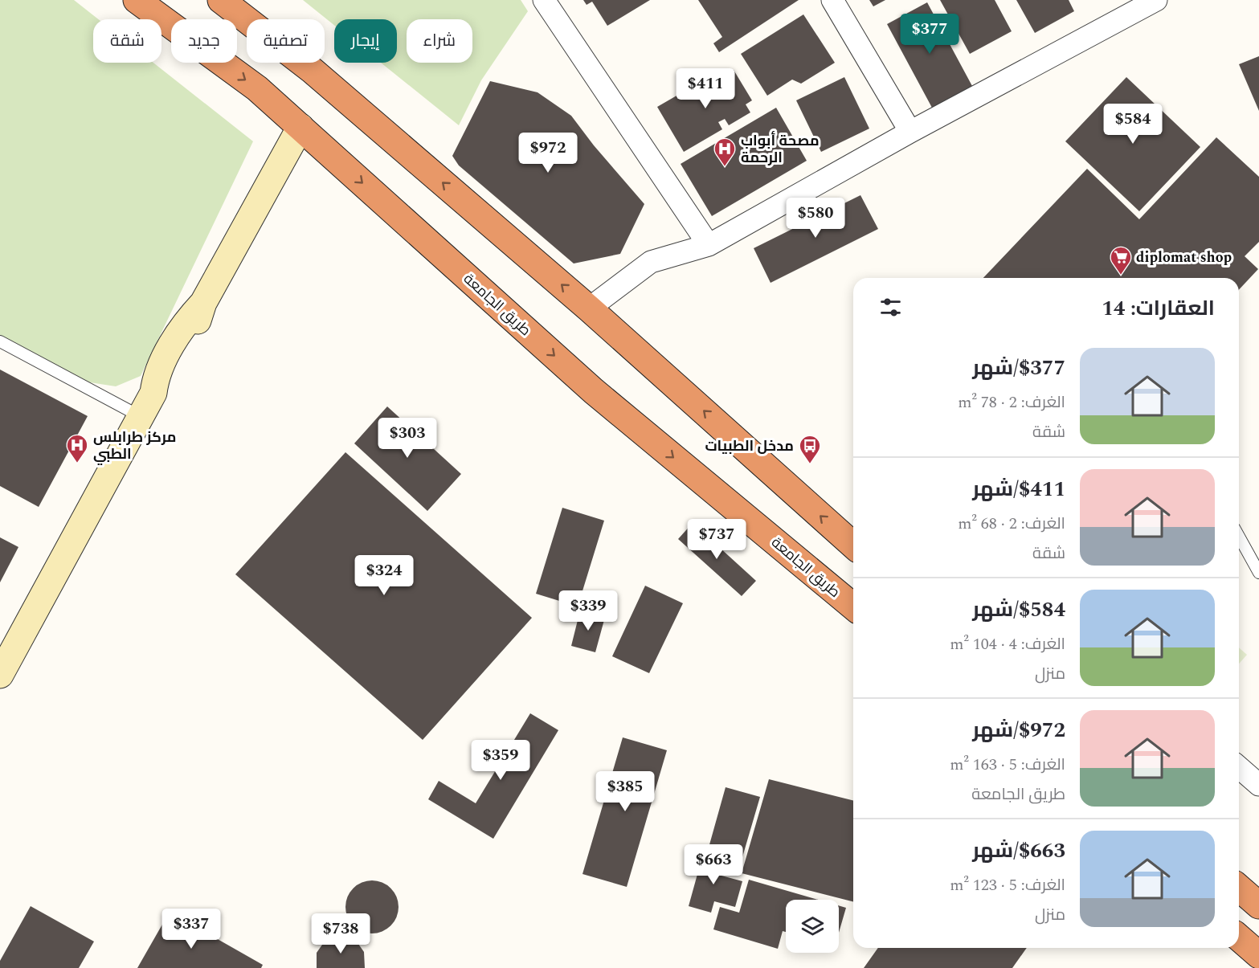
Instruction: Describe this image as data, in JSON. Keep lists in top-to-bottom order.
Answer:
{
  "streets": {
    "highway": ["طريق الجامعة"]
  },
  "places": {
    "hospital": ["مصحة أبواب الرحمة", "مركز طرابلس الطبي"],
    "supermarket": ["diplomat shop"],
    "bus stop": ["مدخل الطبيات"]
  },
  "page": {
    "price": [
      "$377",
      "$411",
      "$584",
      "$972",
      "$580",
      "$303",
      "$737",
      "$324",
      "$339",
      "$359",
      "$385",
      "$663",
      "$337",
      "$738"
    ],
    "chip": [
      "شراء",
      "إيجار",
      "تصفية",
      "جديد",
      "شقة"
    ],
    "heading": "العقارات: 14",
    "list": [
      {
        "name": "$377/شهر",
        "note": "الغرف: 2 · 78 m² · شقة"
      },
      {
        "name": "$411/شهر",
        "note": "الغرف: 2 · 68 m² · شقة"
      },
      {
        "name": "$584/شهر",
        "note": "الغرف: 4 · 104 m² · منزل"
      },
      {
        "name": "$972/شهر",
        "note": "الغرف: 5 · 163 m² · طريق الجامعة"
      },
      {
        "name": "$663/شهر",
        "note": "الغرف: 5 · 123 m² · منزل"
      }
    ]
  }
}
